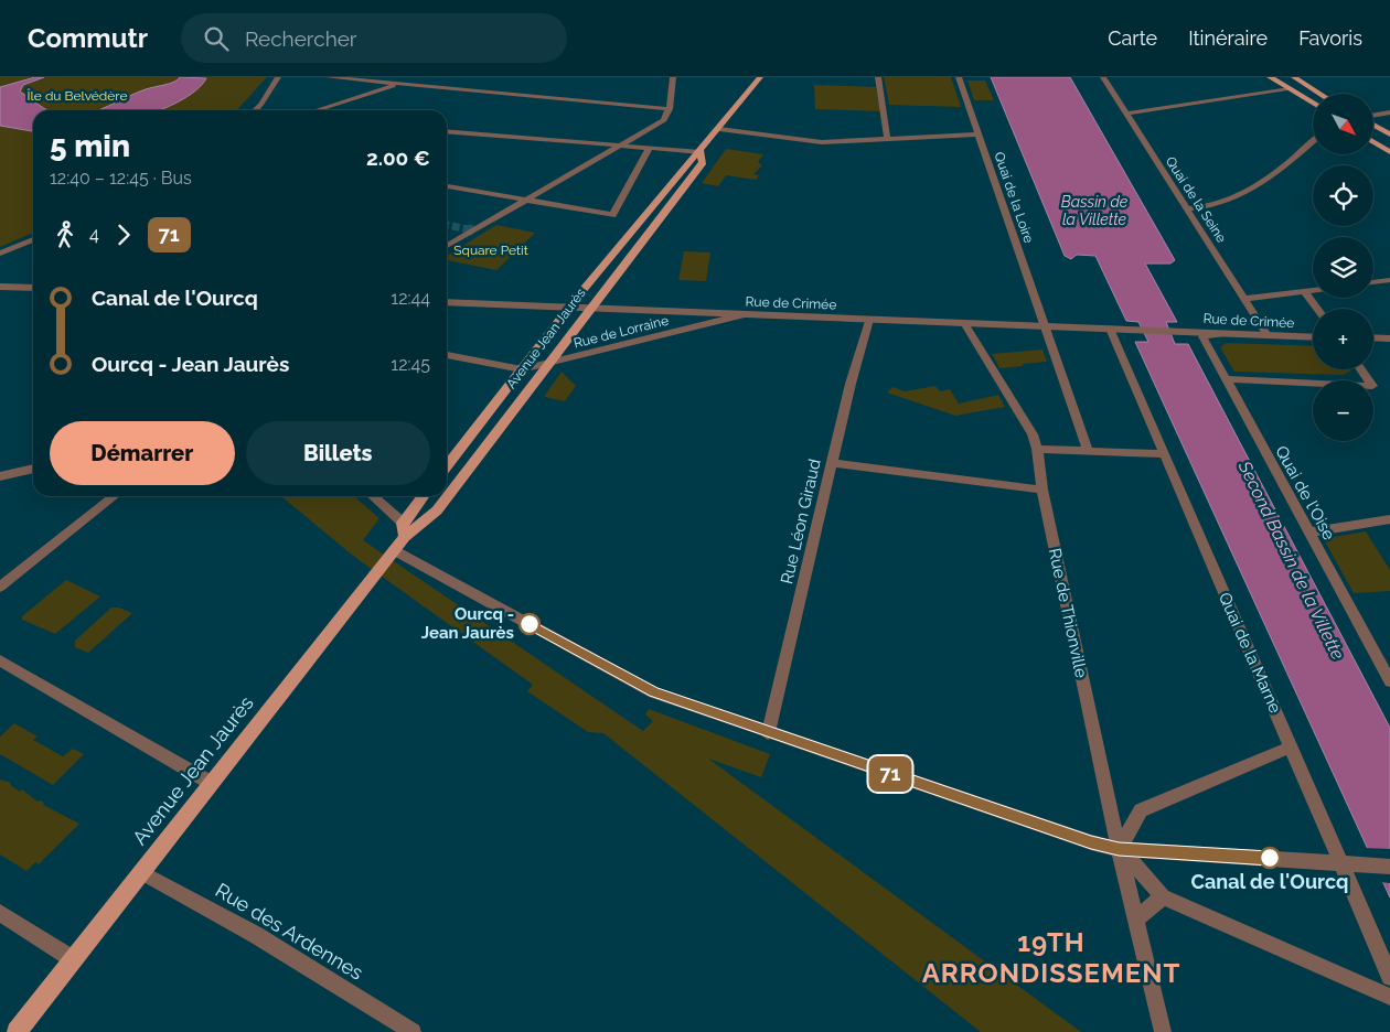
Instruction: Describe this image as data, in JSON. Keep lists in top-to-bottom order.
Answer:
{
  "streets": {
    "main road": ["Avenue Jean Jaurès"],
    "street": [
      "Quai de la Loire",
      "Quai de la Seine",
      "Rue de Crimée",
      "Rue de Lorraine",
      "Quai de l'Oise",
      "Rue Léon Giraud",
      "Rue de Thionville",
      "Quai de la Marne",
      "Rue des Ardennes"
    ]
  },
  "crossings": [
    ["Quai de la Loire", "Rue de Crimée"],
    ["Quai de la Seine", "Rue de Crimée"],
    ["Rue de Crimée", "Rue de Lorraine"],
    ["Rue de Crimée", "Avenue Jean Jaurès"],
    ["Rue de Crimée", "Quai de l'Oise"],
    ["Rue de Crimée", "Rue Léon Giraud"],
    ["Rue de Crimée", "Rue de Thionville"],
    ["Rue de Crimée", "Quai de la Marne"],
    ["Rue de Lorraine", "Avenue Jean Jaurès"],
    ["Avenue Jean Jaurès", "Rue des Ardennes"]
  ],
  "districts": ["19TH ARRONDISSEMENT"],
  "water": ["Bassin de la Villette", "Second Bassin de la Villette"],
  "parks": ["Île du Belvédère", "Square Petit"],
  "places": ["Ourcq - Jean Jaurès", "Canal de l'Ourcq"],
  "lines": ["bus line 71"],
  "north": "bottom right",
  "page": {
    "header": "Commutr",
    "search": "Rechercher",
    "nav": ["Carte", "Itinéraire", "Favoris"],
    "on_map": "71",
    "map_buttons": ["+", "−"],
    "heading": ["5 min", "12:40 – 12:45 · Bus", "2.00 €"],
    "legs": ["4", "71"],
    "list": [
      {
        "name": "Canal de l'Ourcq",
        "value": "12:44"
      },
      {
        "name": "Ourcq - Jean Jaurès",
        "value": "12:45"
      }
    ],
    "buttons": ["Démarrer", "Billets"]
  }
}
